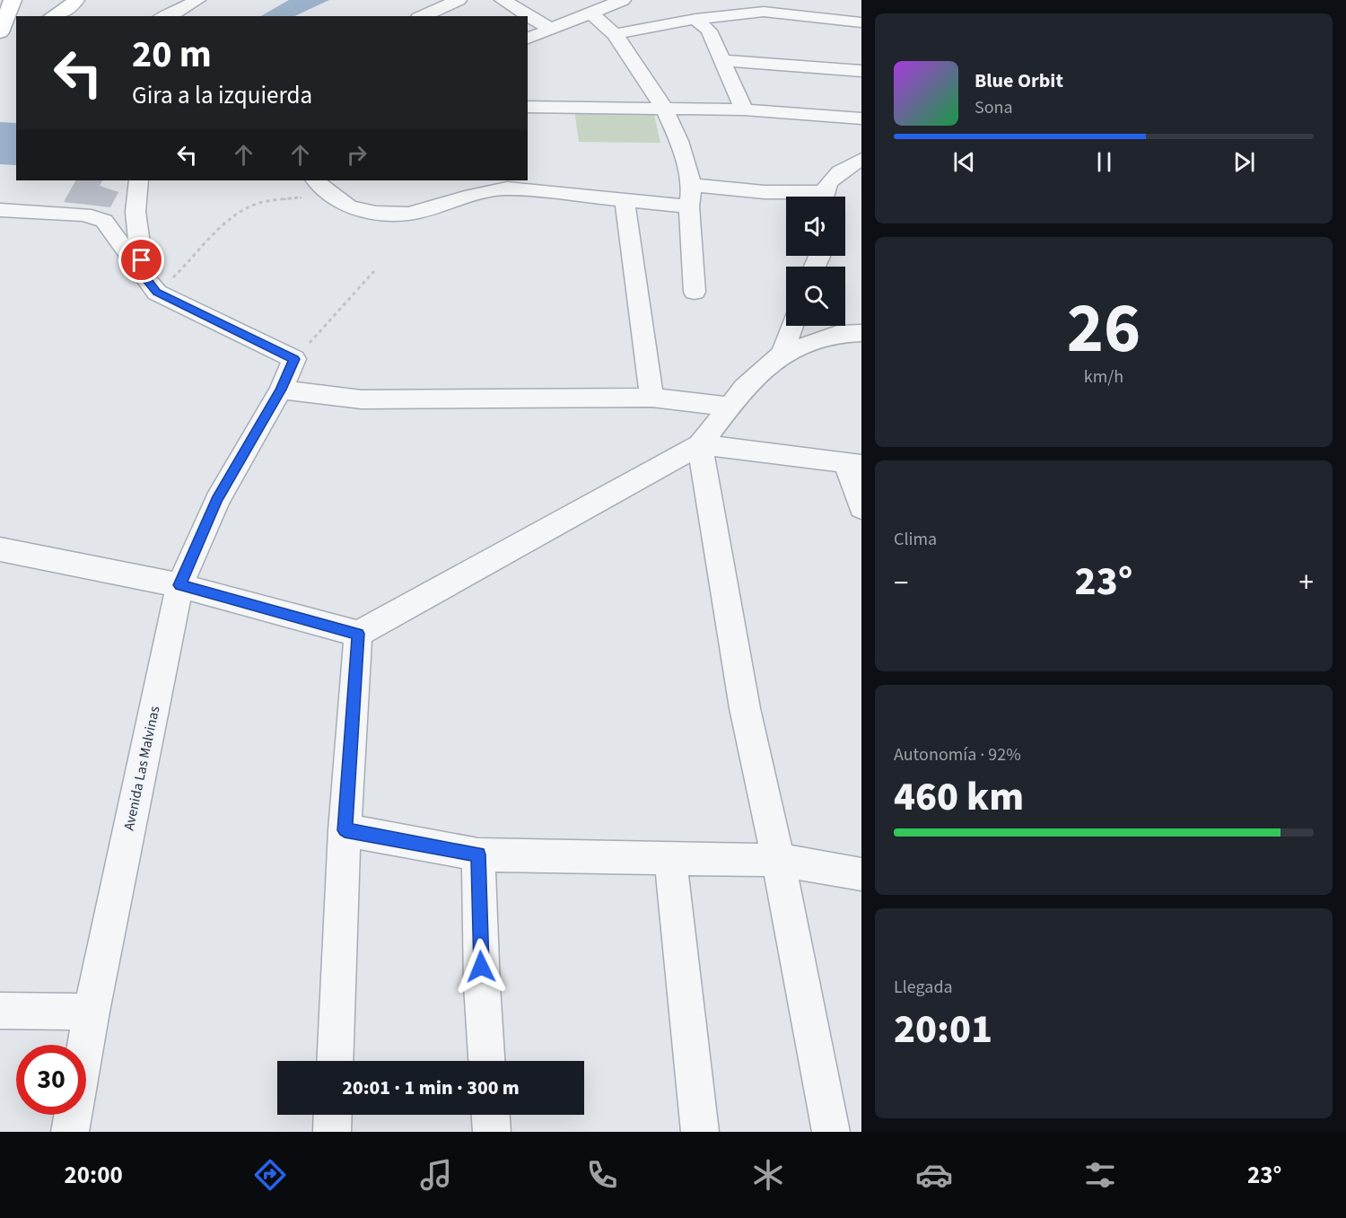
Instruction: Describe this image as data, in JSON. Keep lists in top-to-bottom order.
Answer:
{
  "streets": {
    "street": ["Avenida Las Malvinas"]
  },
  "page": {
    "turn": ["20 m", "Gira a la izquierda"],
    "song": ["Blue Orbit", "Sona"],
    "tile": [
      ["26", "km/h"],
      "Clima",
      ["Autonomía · 92%", "460 km"],
      ["Llegada", "20:01"]
    ],
    "heat": ["−", "23°", "+"],
    "limit": "30",
    "trip": "20:01 · 1 min · 300 m",
    "tabs": ["20:00", "23°"]
  }
}
